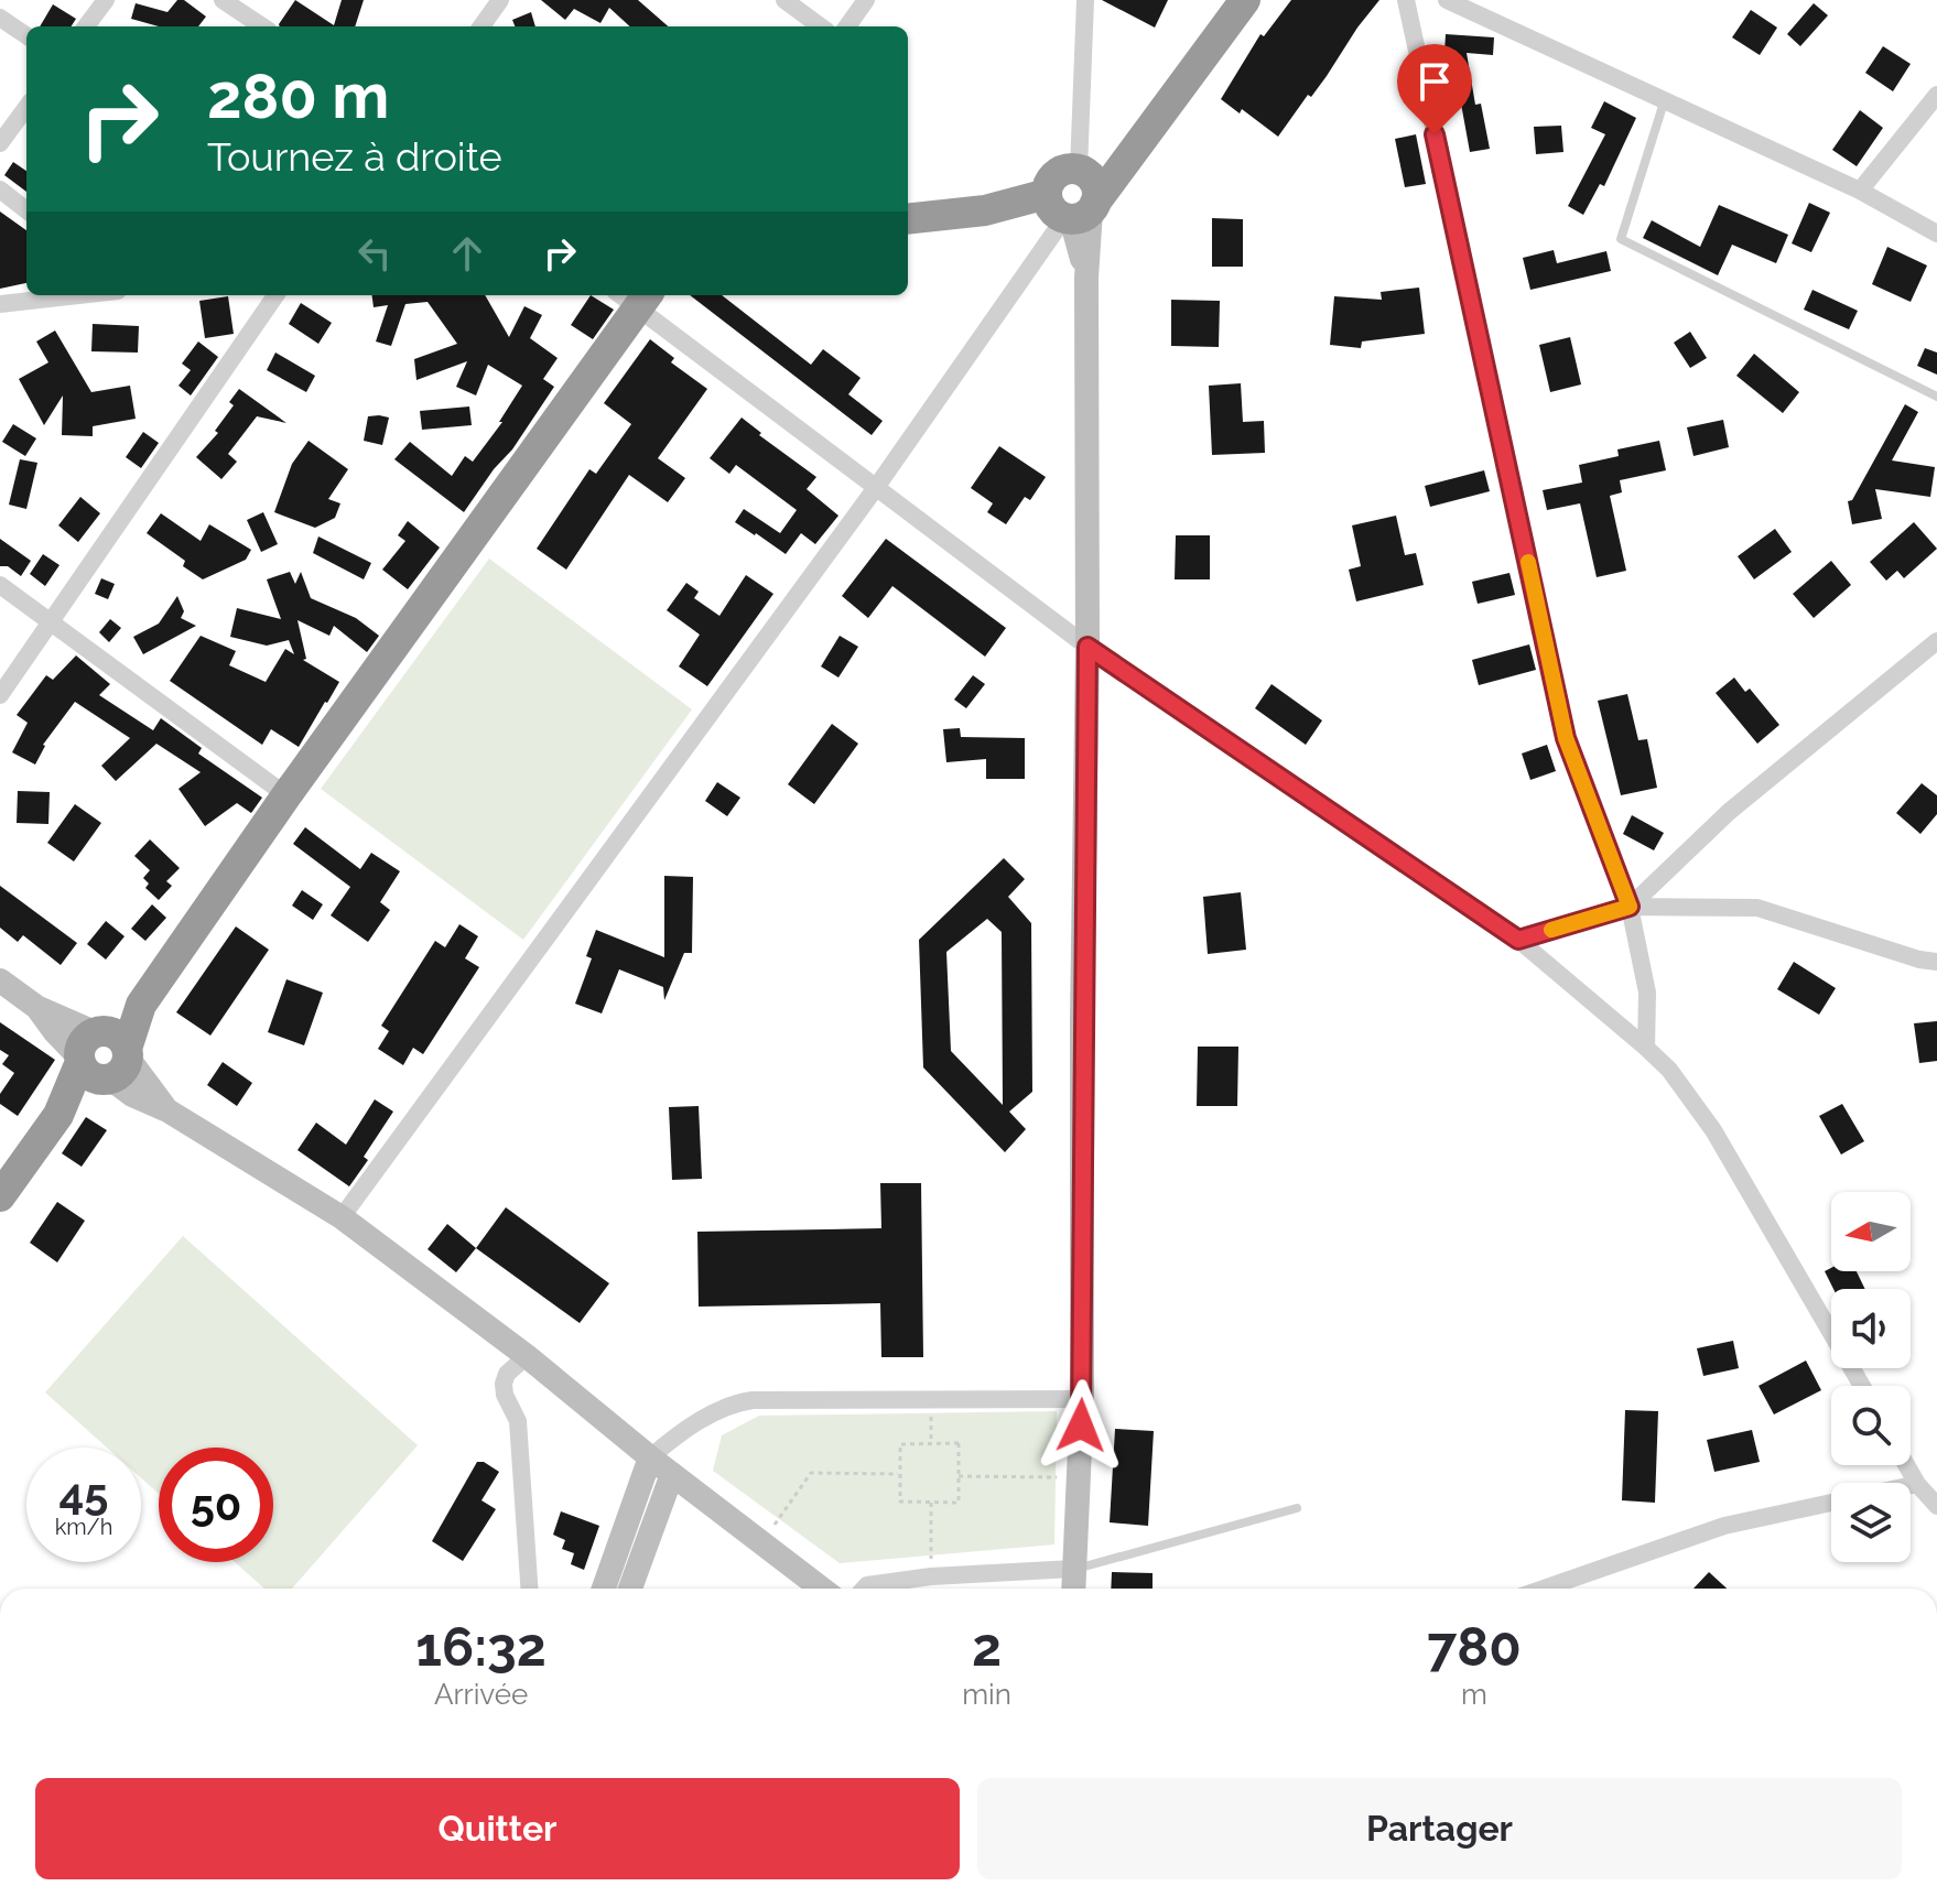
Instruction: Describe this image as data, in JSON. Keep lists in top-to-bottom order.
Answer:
{
  "north": "left",
  "page": {
    "turn": ["280 m", "Tournez à droite"],
    "speed": "45 km/h",
    "limit": "50",
    "eta": [
      "16:32",
      "Arrivée",
      "2",
      "min",
      "780",
      "m"
    ],
    "buttons": ["Quitter", "Partager"]
  }
}
